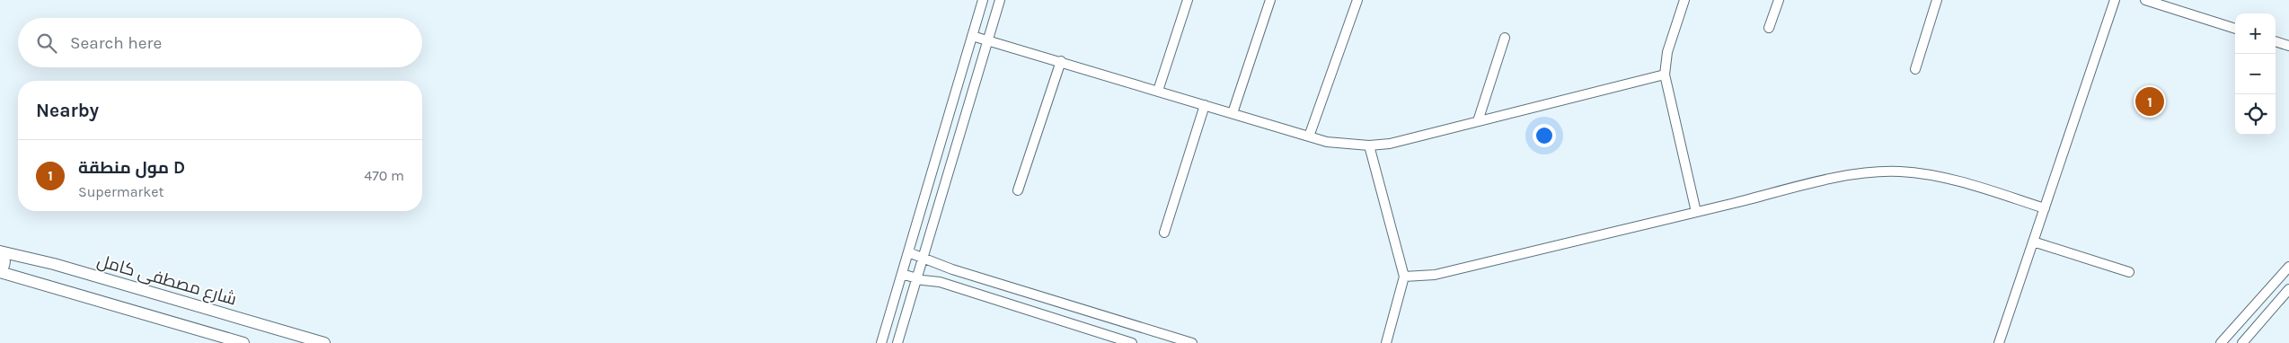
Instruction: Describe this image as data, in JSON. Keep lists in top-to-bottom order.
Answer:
{
  "streets": {
    "street": ["شارع مصطفى كامل"]
  },
  "page": {
    "map_buttons": ["+", "−"],
    "search": "Search here",
    "heading": "Nearby",
    "pins": "1",
    "list": [
      {
        "mark": "1",
        "name": "مول منطقة D",
        "note": "Supermarket",
        "value": "470 m"
      }
    ]
  }
}
